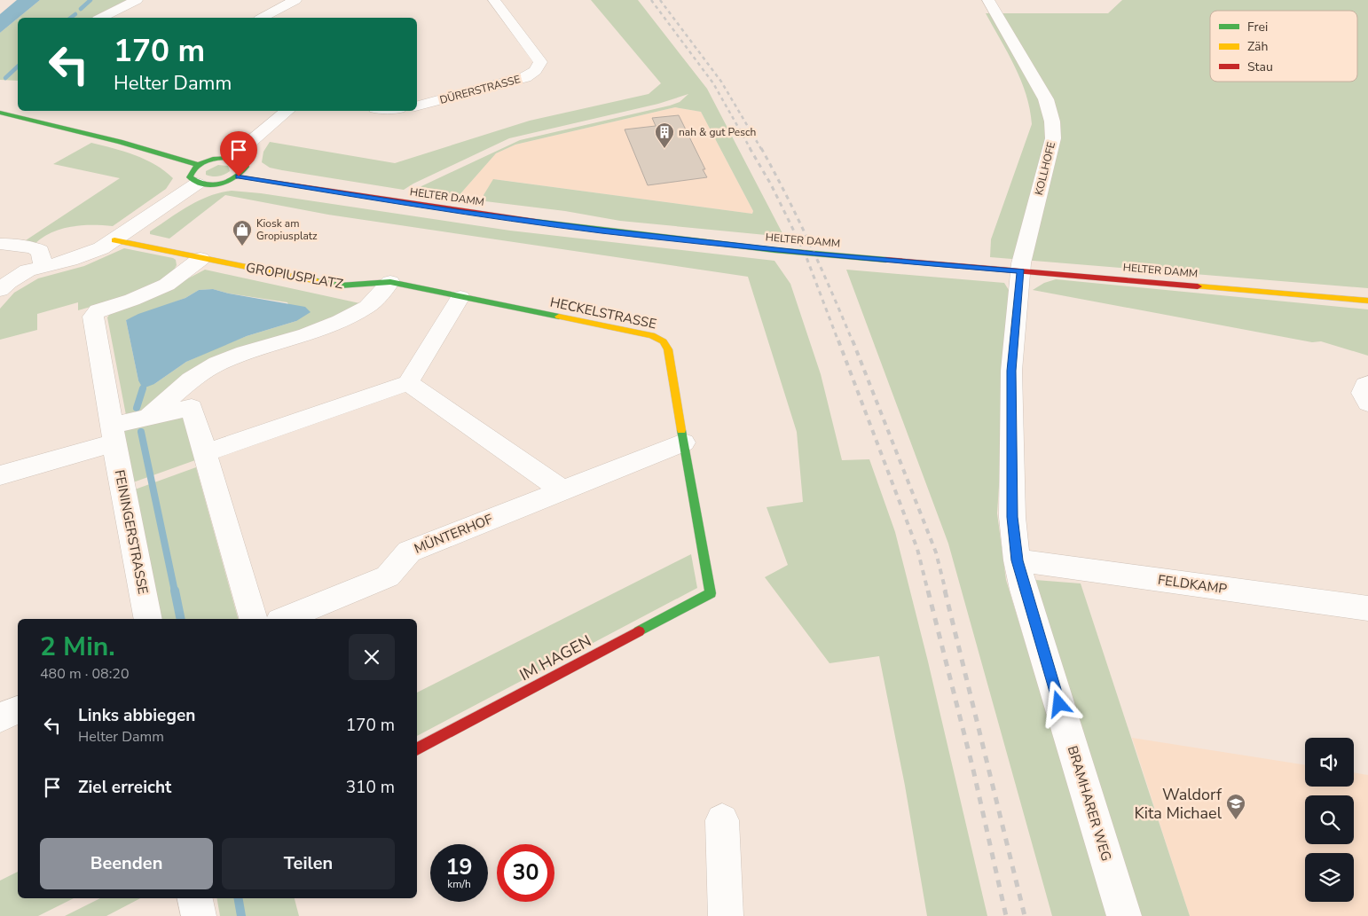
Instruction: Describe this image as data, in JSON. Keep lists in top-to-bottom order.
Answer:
{
  "streets": {
    "street": [
      "DÜRERSTRASSE",
      "KOLLHOFE",
      "HELTER DAMM",
      "GROPIUSPLATZ",
      "HECKELSTRASSE",
      "FEININGERSTRASSE",
      "MÜNTERHOF",
      "FELDKAMP",
      "IM HAGEN",
      "BRAMHARER WEG"
    ]
  },
  "crossings": [
    ["KOLLHOFE", "HELTER DAMM"],
    ["KOLLHOFE", "BRAMHARER WEG"],
    ["HELTER DAMM", "BRAMHARER WEG"],
    ["GROPIUSPLATZ", "HECKELSTRASSE"],
    ["HECKELSTRASSE", "MÜNTERHOF"],
    ["HECKELSTRASSE", "IM HAGEN"],
    ["FELDKAMP", "BRAMHARER WEG"]
  ],
  "places": {
    "building": ["nah & gut Pesch"],
    "shop": ["Kiosk am Gropiusplatz"],
    "school or university": ["Waldorf Kita Michael"]
  },
  "legend": ["Frei", "Zäh", "Stau"],
  "page": {
    "turn": ["170 m", "Helter Damm"],
    "heading": ["2 Min.", "480 m · 08:20"],
    "list": [
      {
        "name": "Links abbiegen",
        "note": "Helter Damm",
        "value": "170 m"
      },
      {
        "name": "Ziel erreicht",
        "value": "310 m"
      }
    ],
    "buttons": ["Beenden", "Teilen"],
    "speed": "19 km/h",
    "limit": "30"
  }
}
